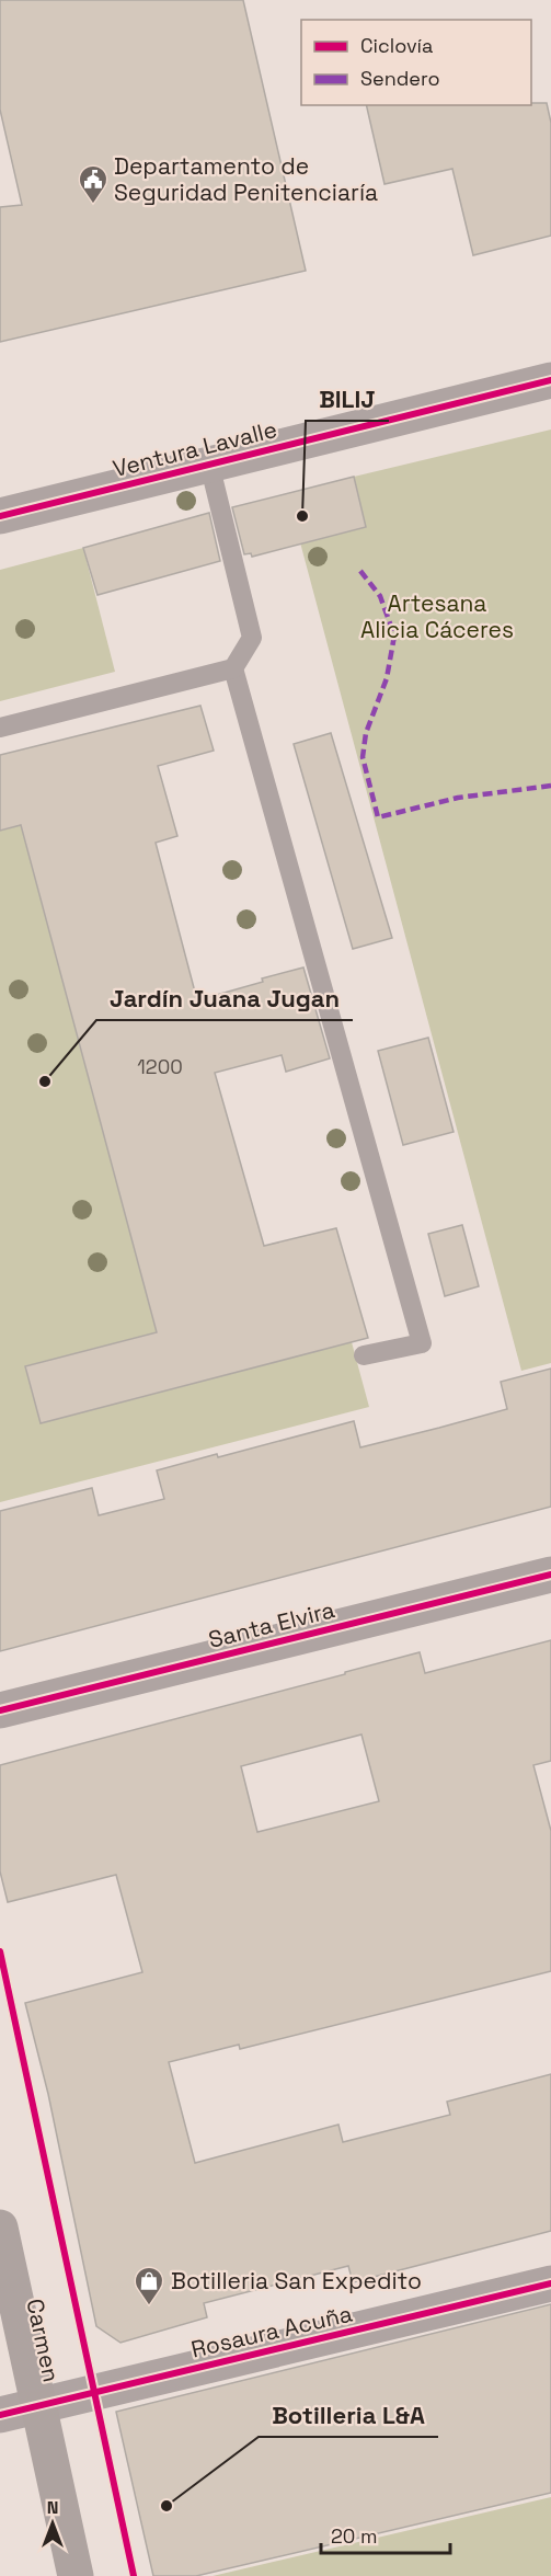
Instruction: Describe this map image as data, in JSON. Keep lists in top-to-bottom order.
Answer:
{
  "streets": {
    "main road": ["Carmen"],
    "street": ["Ventura Lavalle", "Santa Elvira", "Rosaura Acuña"]
  },
  "crossings": [
    ["Rosaura Acuña", "Carmen"]
  ],
  "parks": ["Artesana Alicia Cáceres"],
  "places": {
    "public building": ["Departamento de Seguridad Penitenciaría"],
    "other": ["BILIJ", "Jardín Juana Jugan", "Botilleria L&A"],
    "shop": ["Botilleria San Expedito"]
  },
  "house_numbers": ["1200"],
  "legend": ["Ciclovía", "Sendero"],
  "scale_bar": "20 m",
  "north": "top"
}
